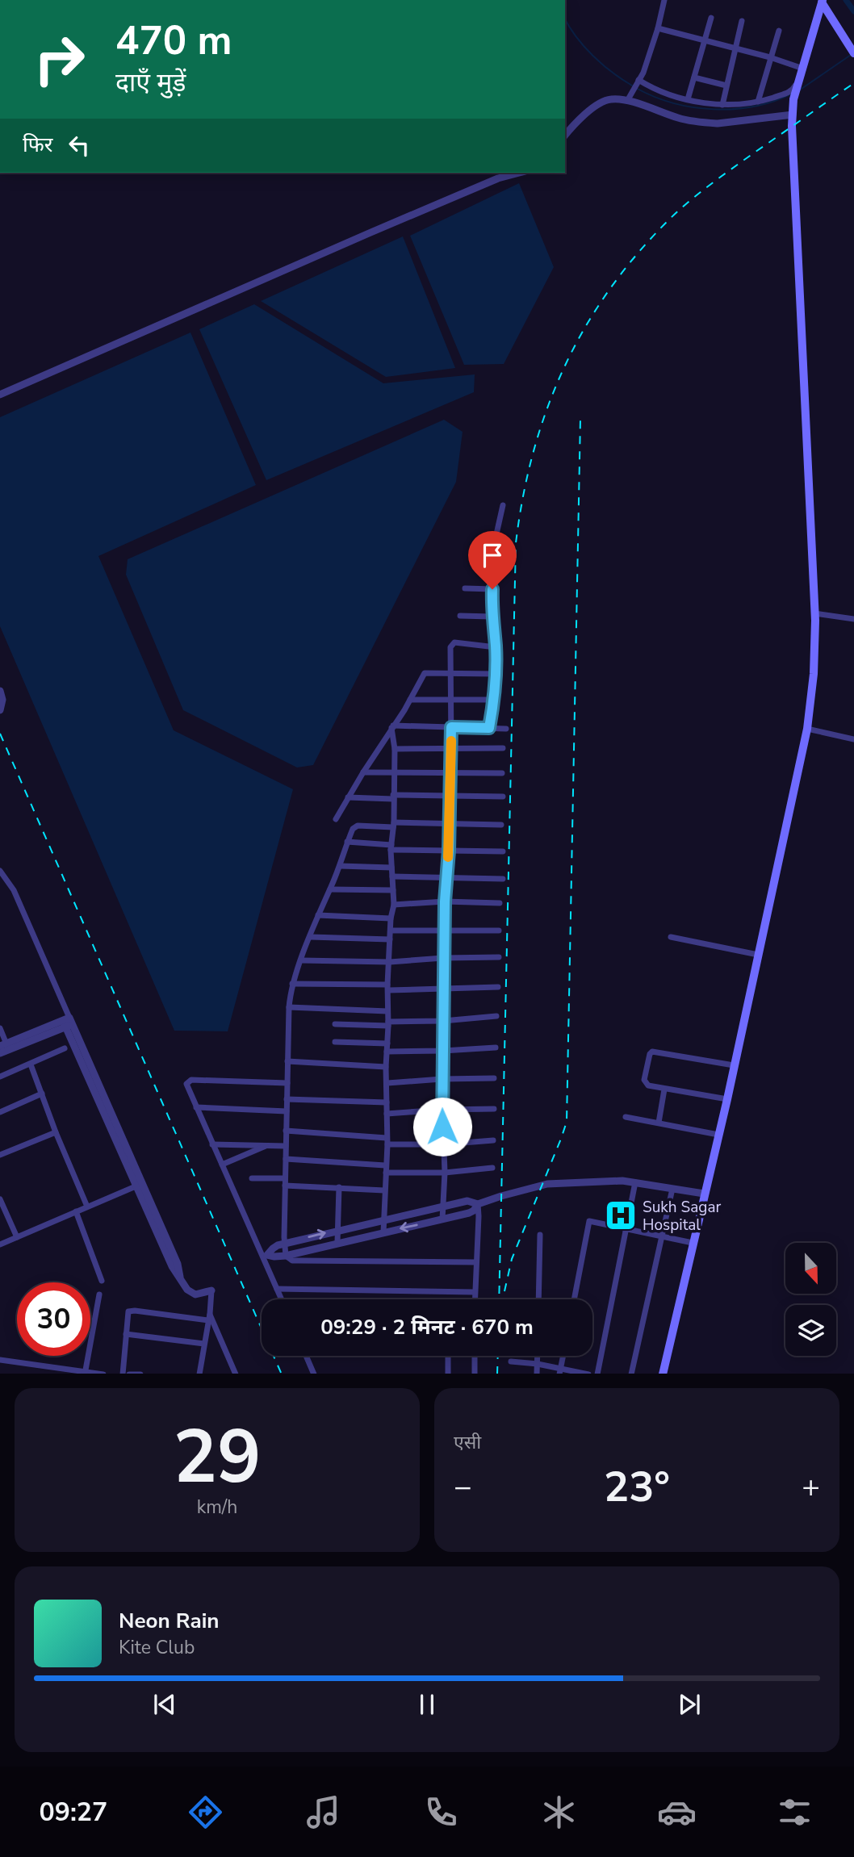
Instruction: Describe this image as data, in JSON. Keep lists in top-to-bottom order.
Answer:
{
  "places": {
    "hospital": ["Sukh Sagar Hospital"]
  },
  "north": "bottom",
  "page": {
    "turn": ["470 m", "दाएँ मुड़ें"],
    "then": "फिर",
    "limit": "30",
    "trip": "09:29 · 2 मिनट · 670 m",
    "tile": [
      ["29", "km/h"],
      "एसी"
    ],
    "heat": ["−", "23°", "+"],
    "song": ["Neon Rain", "Kite Club"],
    "tabs": "09:27"
  }
}
